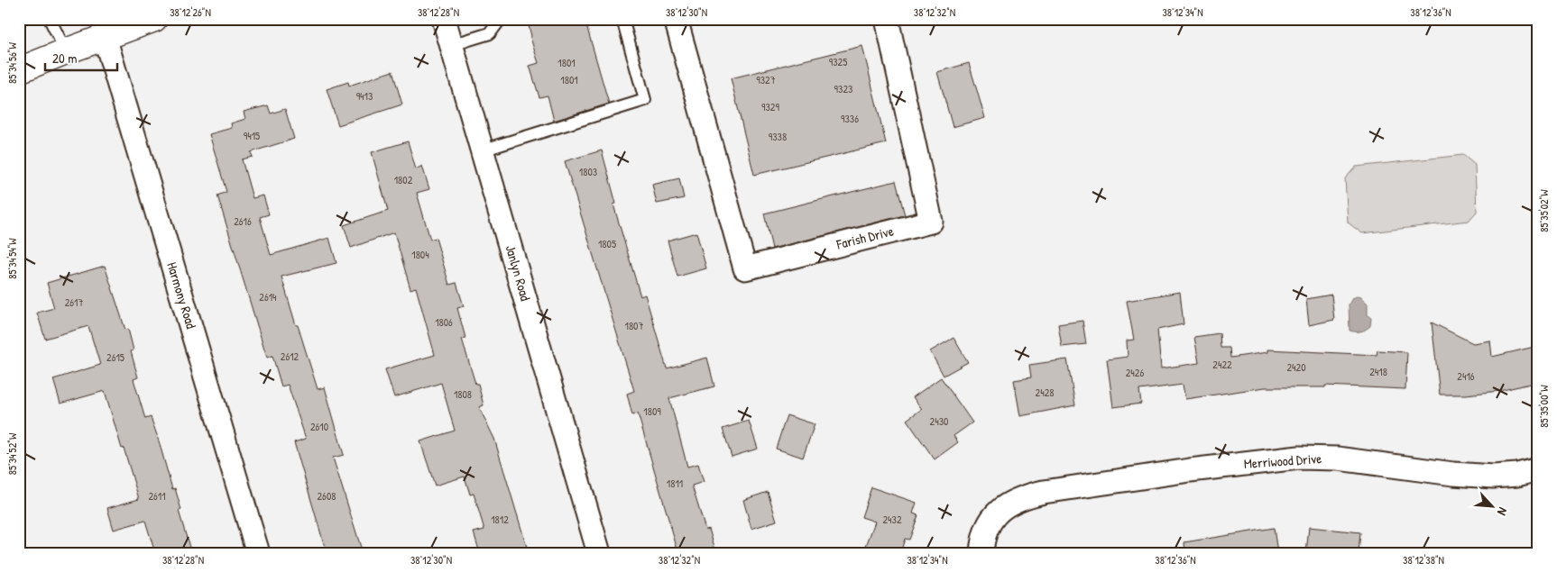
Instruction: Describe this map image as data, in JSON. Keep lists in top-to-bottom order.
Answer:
{
  "streets": {
    "street": [
      "Farish Drive",
      "Janlyn Road",
      "Harmony Road",
      "Merriwood Drive"
    ]
  },
  "house_numbers": [
    "9325",
    "1801",
    "1801",
    "9327",
    "9323",
    "9413",
    "9329",
    "9336",
    "9415",
    "9338",
    "1803",
    "1802",
    "2616",
    "1805",
    "1804",
    "2614",
    "2617",
    "1806",
    "1807",
    "2612",
    "2615",
    "2422",
    "2420",
    "2418",
    "2426",
    "2416",
    "2428",
    "1808",
    "1809",
    "2430",
    "2610",
    "1811",
    "2611",
    "2608",
    "1812",
    "2432"
  ],
  "scale_bar": "20 m",
  "north": "bottom right",
  "coordinates": [
    "38°12'26\"N",
    "38°12'28\"N",
    "38°12'30\"N",
    "38°12'32\"N",
    "38°12'34\"N",
    "38°12'36\"N",
    "85°34'56\"W",
    "85°35'02\"W",
    "85°34'54\"W",
    "85°35'00\"W",
    "85°34'52\"W",
    "38°12'38\"N"
  ]
}
